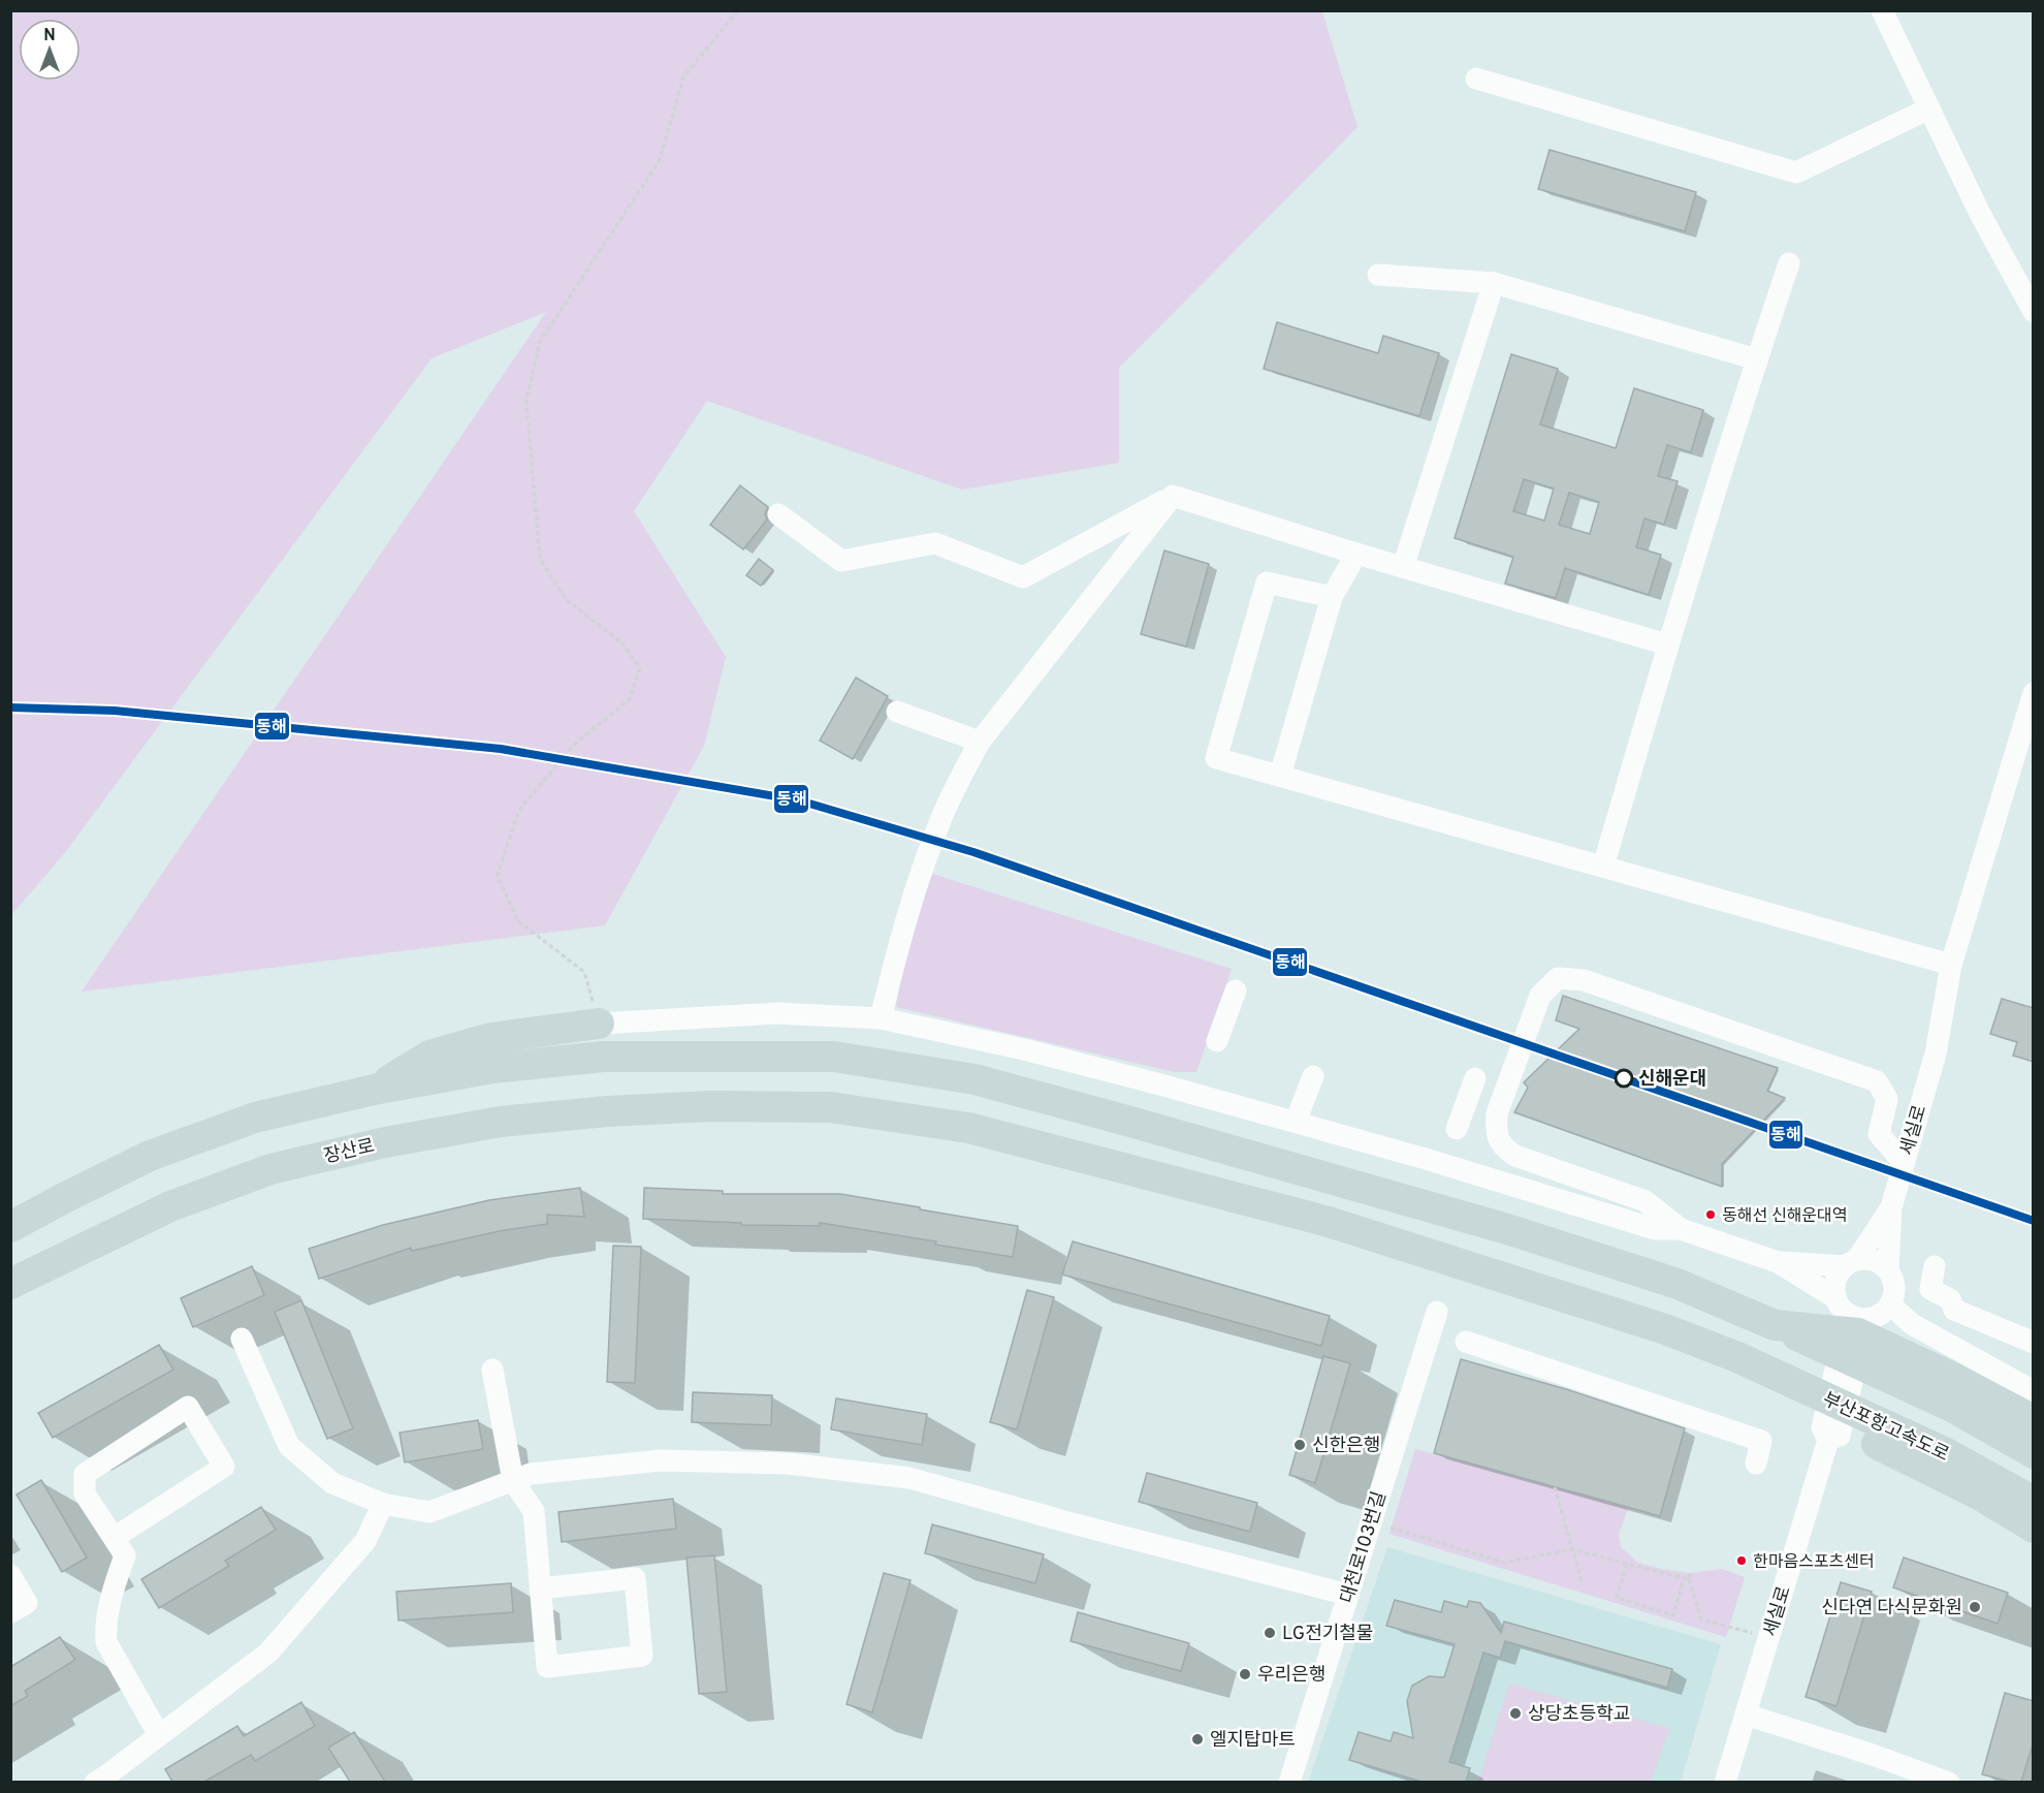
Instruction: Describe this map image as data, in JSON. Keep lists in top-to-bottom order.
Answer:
{
  "streets": {
    "highway": ["장산로", "부산포항고속도로"],
    "street": ["세실로", "대천로103번길"]
  },
  "crossings": [
    ["장산로", "부산포항고속도로"]
  ],
  "places": [
    "신해운대",
    "동해선 신해운대역",
    "신한은행",
    "한마음스포츠센터",
    "신다연 다식문화원",
    "LG전기철물",
    "우리은행",
    "상당초등학교",
    "엘지탑마트"
  ],
  "lines": ["transit line 동해"],
  "north": "top"
}
